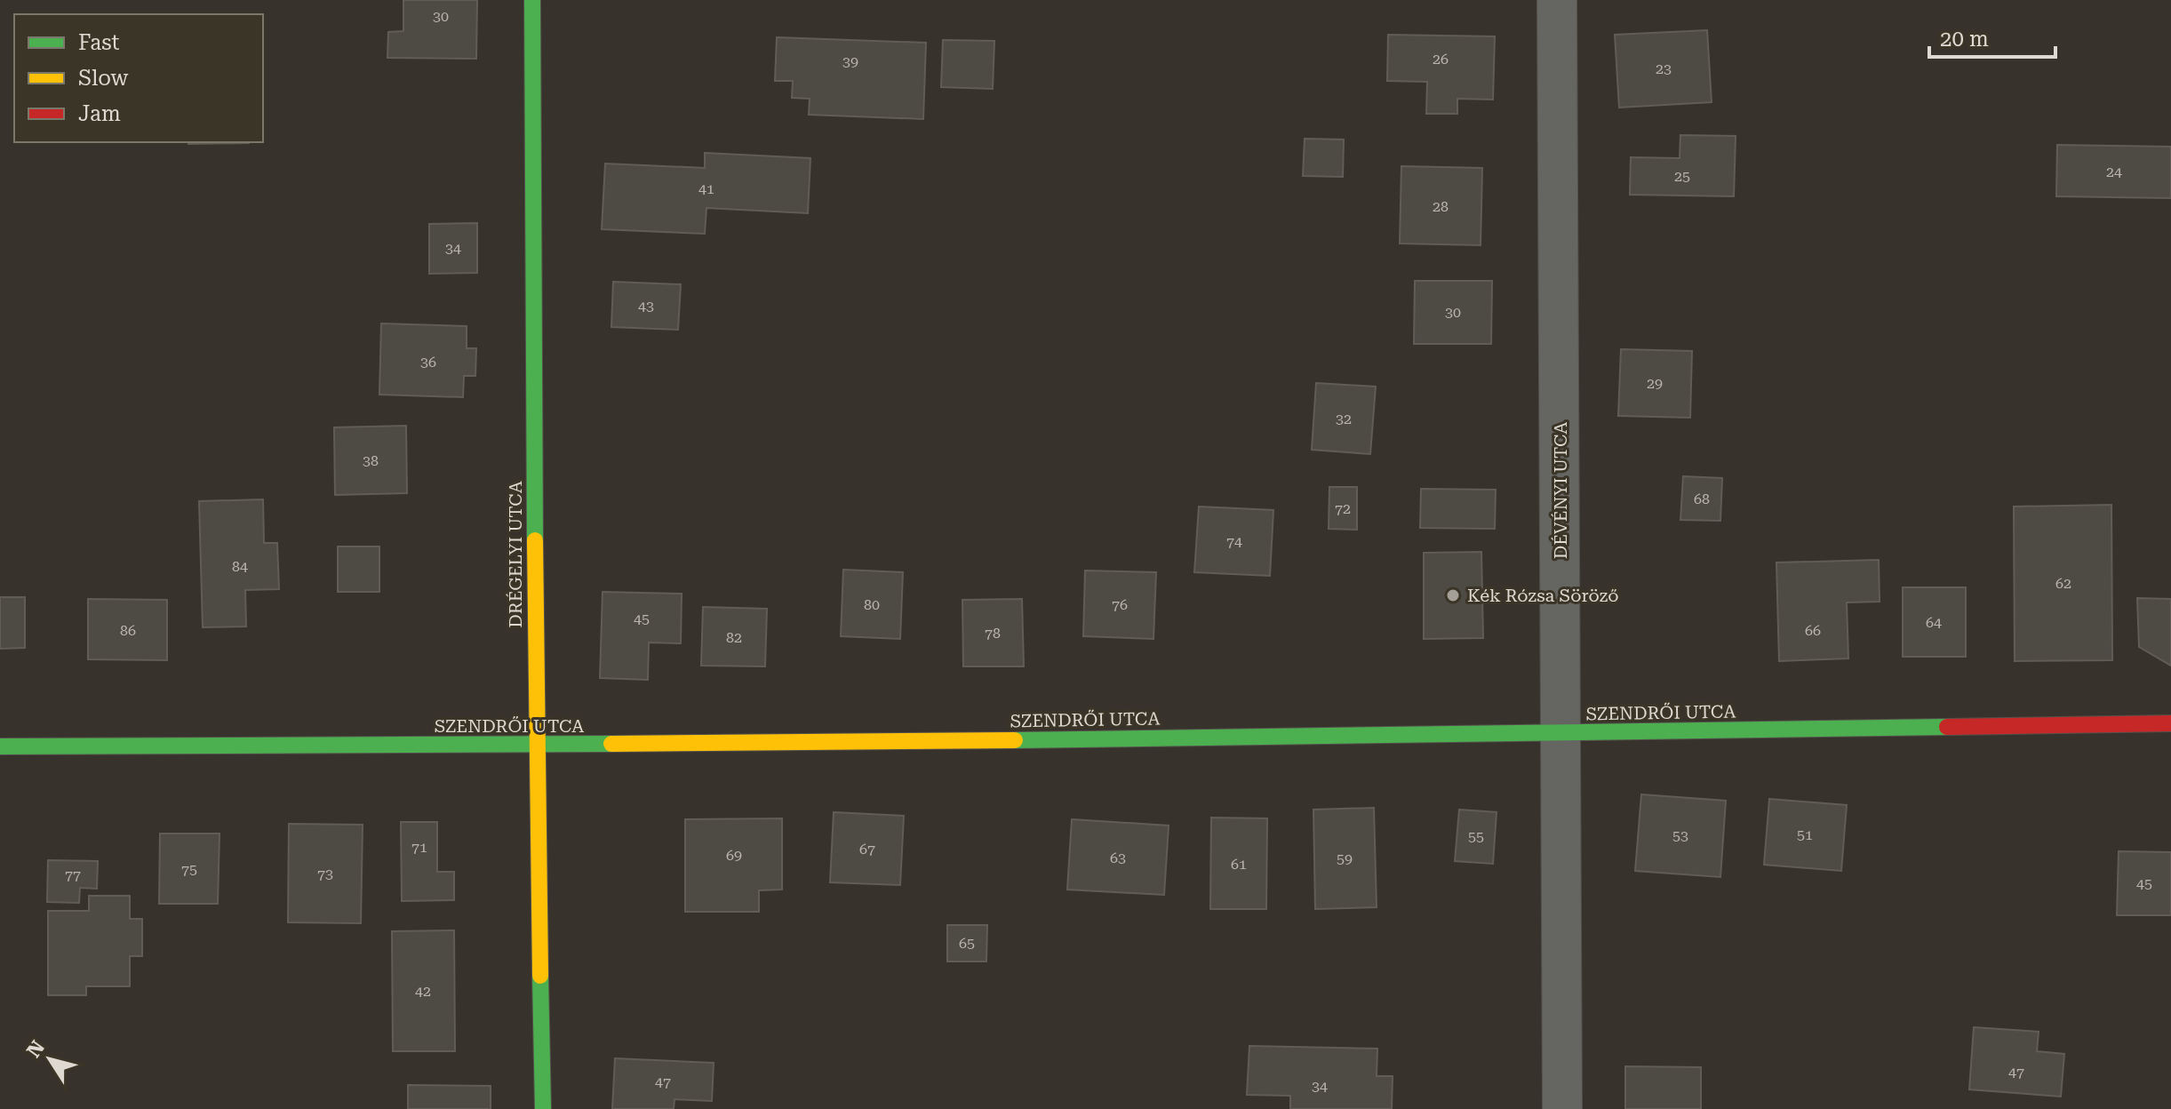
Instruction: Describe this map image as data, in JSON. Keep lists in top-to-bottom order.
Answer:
{
  "streets": {
    "street": ["DÉVÉNYI UTCA", "DRÉGELYI UTCA", "SZENDRŐI UTCA"]
  },
  "crossings": [
    ["DÉVÉNYI UTCA", "SZENDRŐI UTCA"],
    ["DRÉGELYI UTCA", "SZENDRŐI UTCA"]
  ],
  "places": ["Kék Rózsa Söröző"],
  "house_numbers": [
    "30",
    "26",
    "39",
    "23",
    "24",
    "25",
    "41",
    "28",
    "34",
    "43",
    "30",
    "36",
    "29",
    "32",
    "38",
    "68",
    "72",
    "74",
    "84",
    "62",
    "80",
    "76",
    "45",
    "64",
    "86",
    "66",
    "78",
    "82",
    "51",
    "53",
    "55",
    "71",
    "67",
    "69",
    "63",
    "59",
    "61",
    "75",
    "73",
    "77",
    "45",
    "65",
    "42",
    "47",
    "47",
    "34"
  ],
  "legend": ["Fast", "Slow", "Jam"],
  "scale_bar": "20 m",
  "north": "top left"
}
